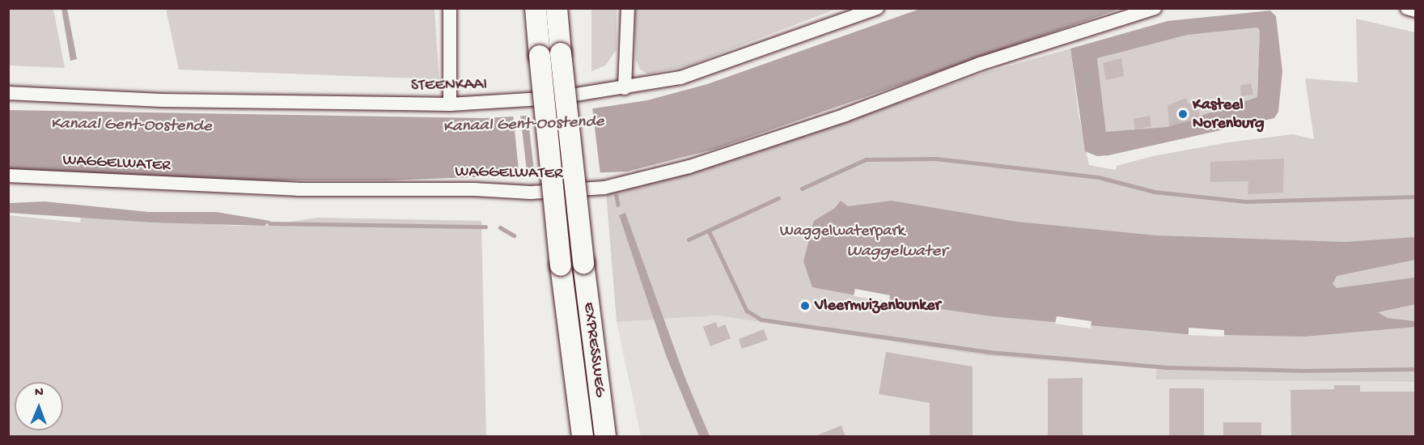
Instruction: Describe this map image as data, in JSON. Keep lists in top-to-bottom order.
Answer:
{
  "streets": {
    "highway": ["EXPRESSWEG"],
    "street": ["STEENKAAI", "WAGGELWATER"]
  },
  "water": ["Kanaal Gent-Oostende", "Waggelwater"],
  "parks": ["Waggelwaterpark"],
  "places": ["Kasteel Norenburg", "Vleermuizenbunker"],
  "north": "top"
}
